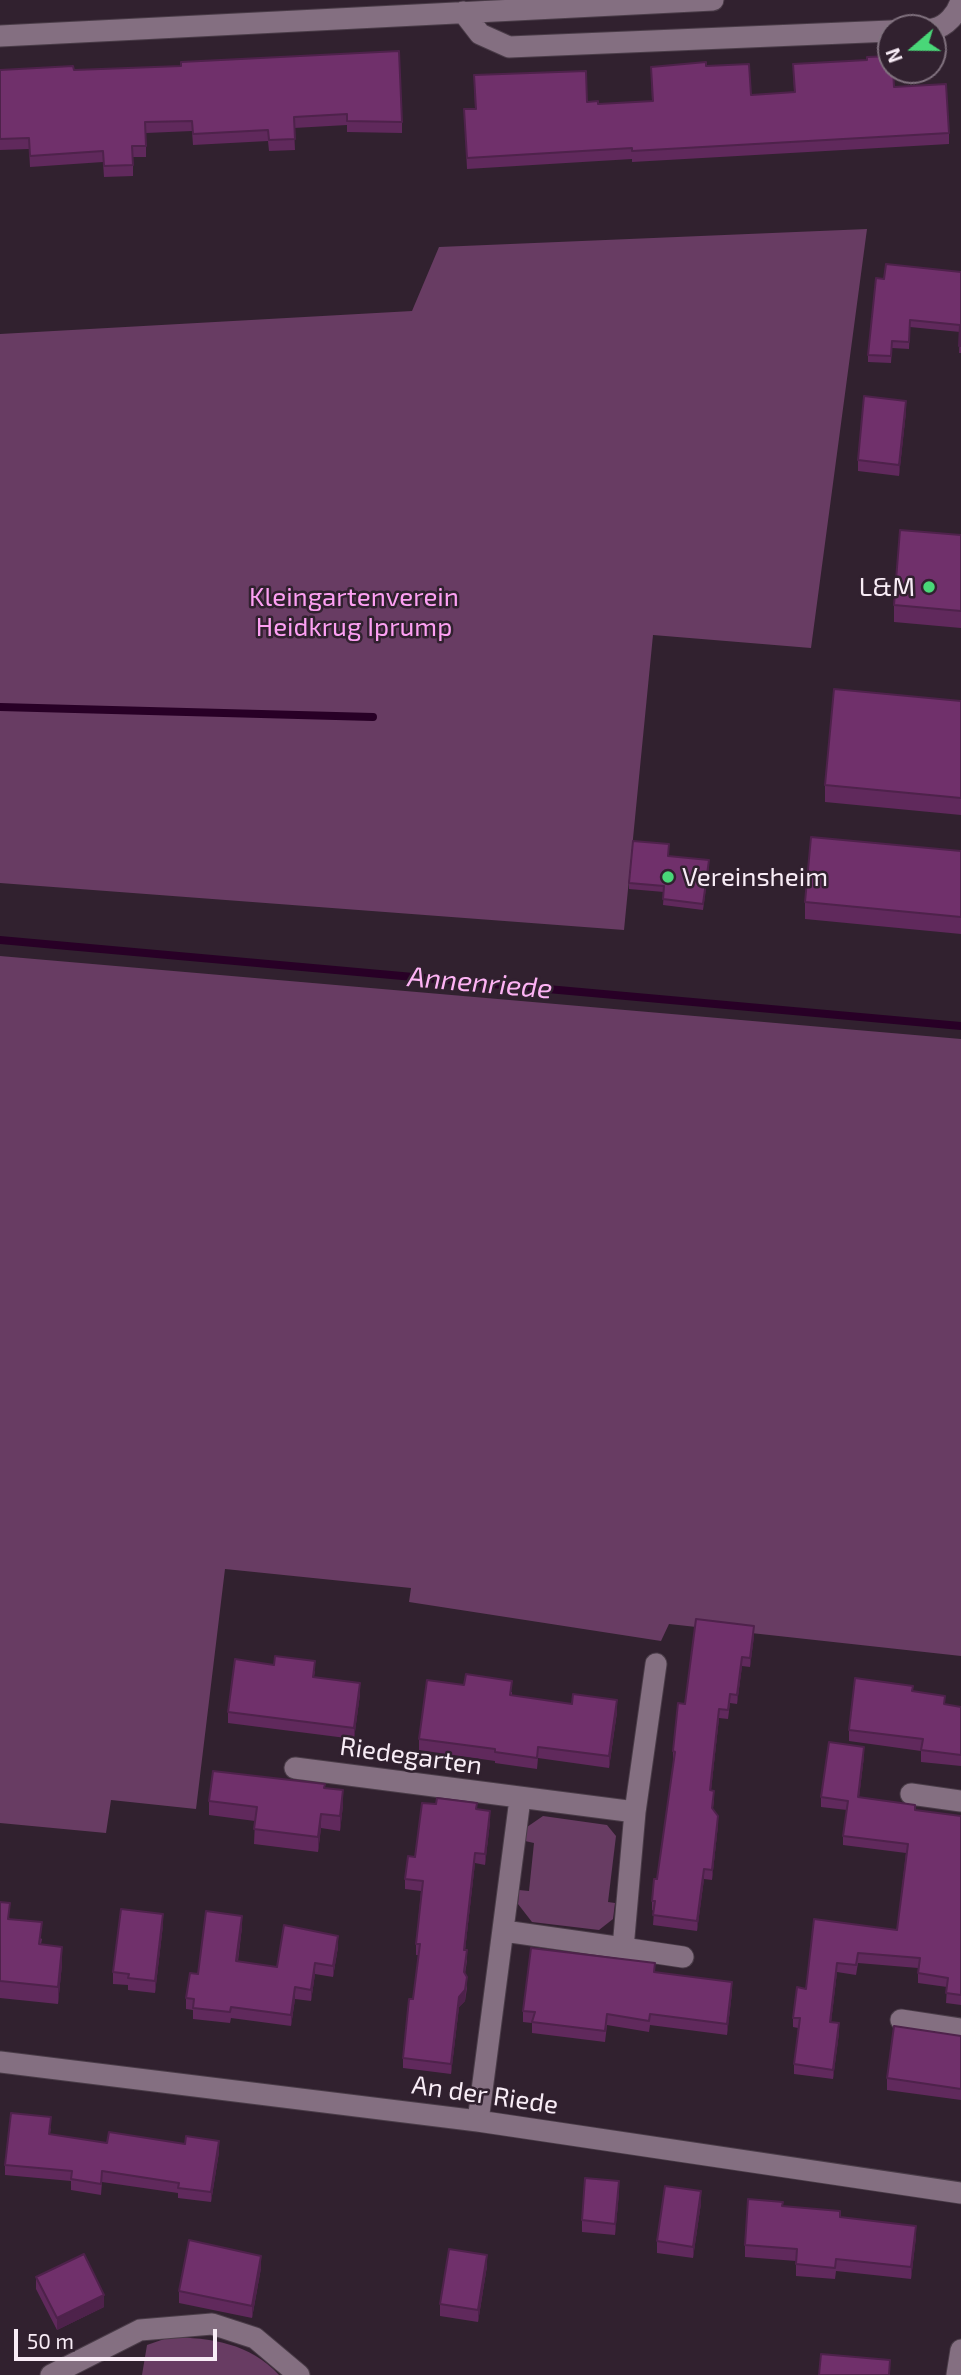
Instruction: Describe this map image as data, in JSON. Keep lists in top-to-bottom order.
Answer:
{
  "streets": {
    "street": ["Riedegarten", "An der Riede"]
  },
  "water": ["Annenriede"],
  "parks": ["Kleingartenverein Heidkrug Iprump"],
  "places": ["L&M", "Vereinsheim"],
  "scale_bar": "50 m",
  "north": "left"
}
